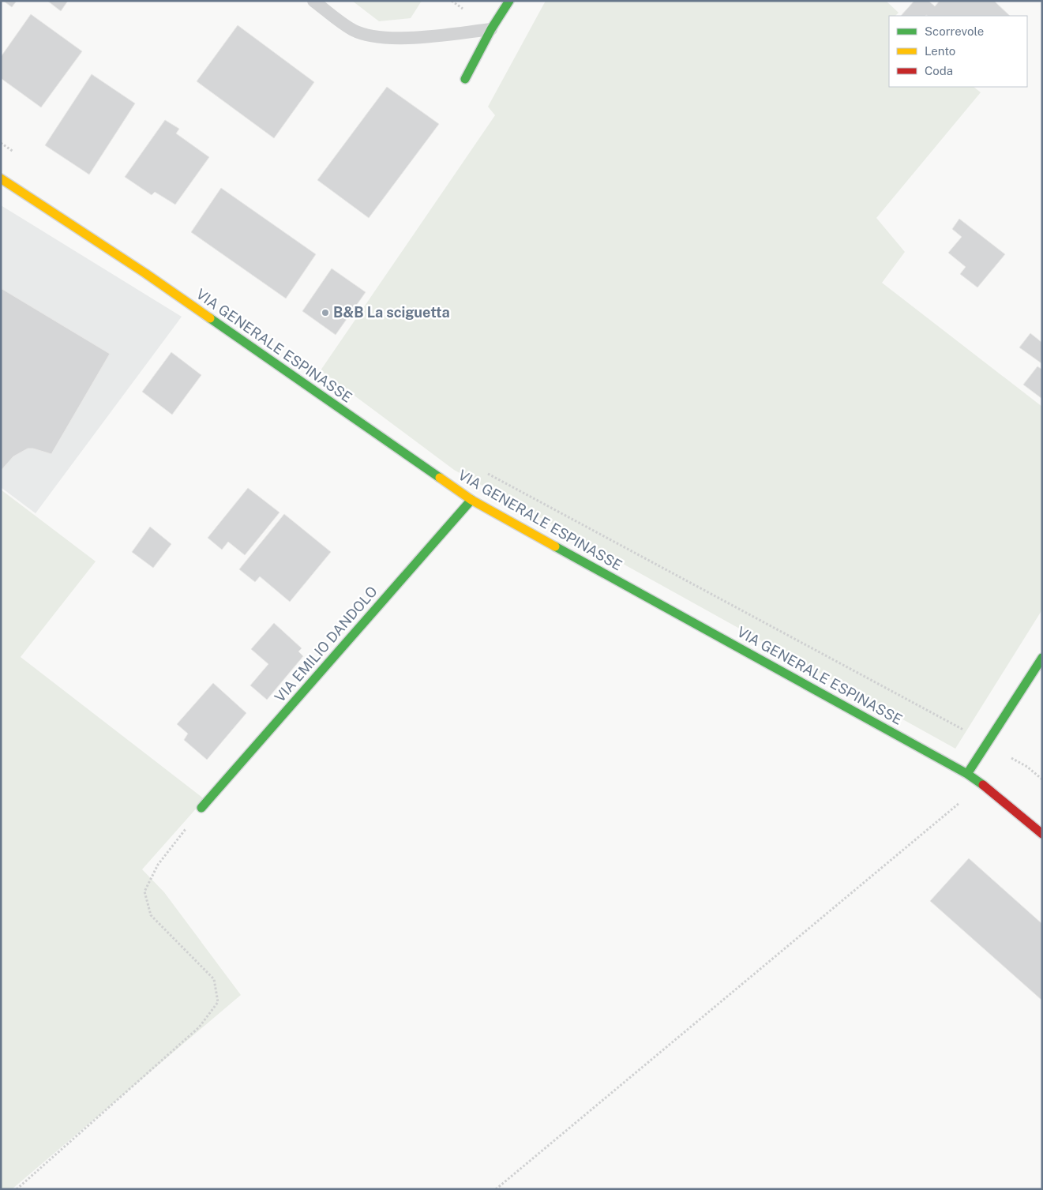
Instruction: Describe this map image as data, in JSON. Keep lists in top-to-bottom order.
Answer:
{
  "streets": {
    "street": ["VIA GENERALE ESPINASSE", "VIA EMILIO DANDOLO"]
  },
  "crossings": [
    ["VIA GENERALE ESPINASSE", "VIA EMILIO DANDOLO"]
  ],
  "places": ["B&B La sciguetta"],
  "legend": ["Scorrevole", "Lento", "Coda"]
}
